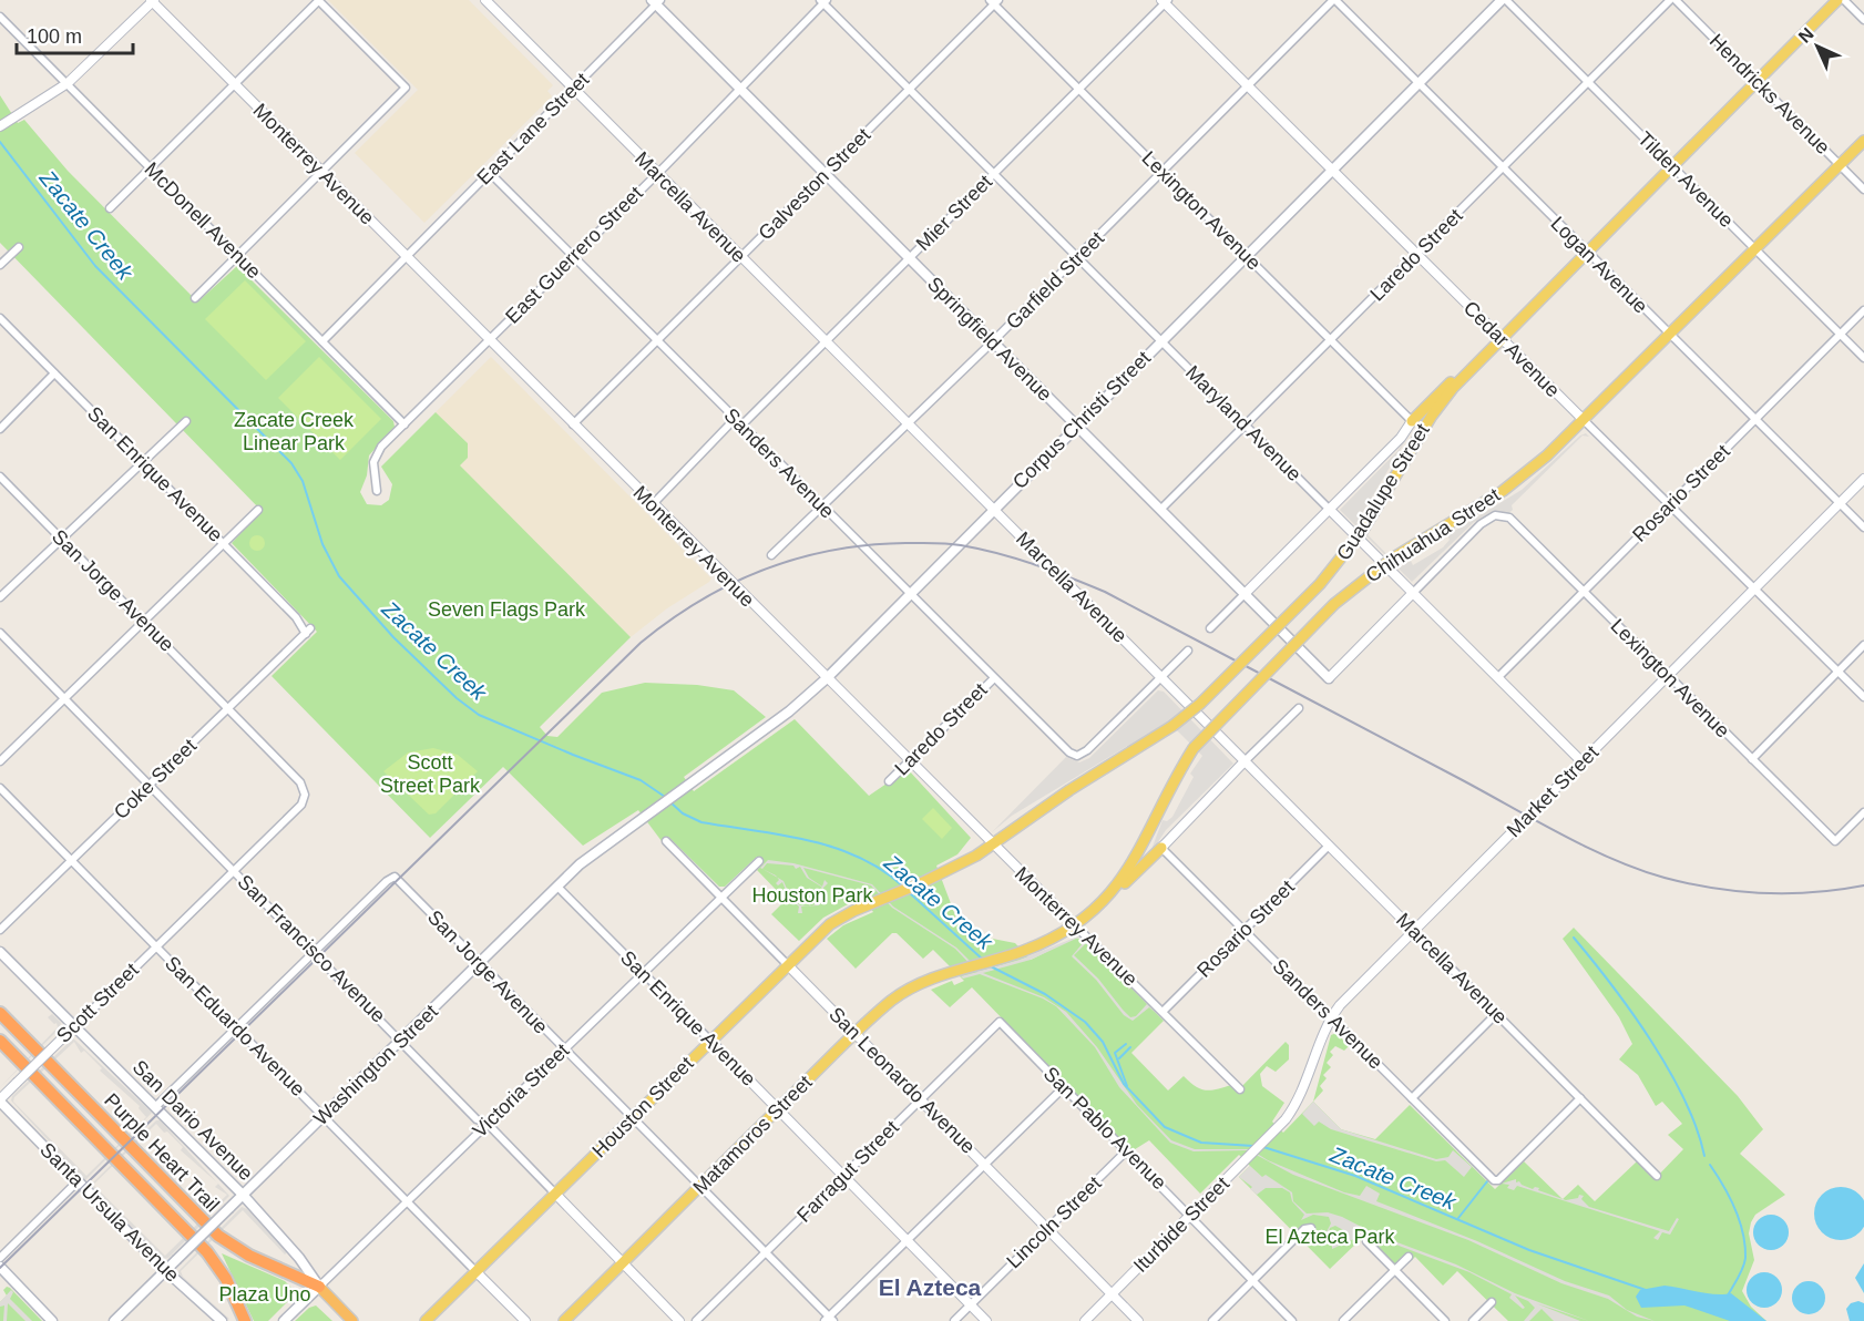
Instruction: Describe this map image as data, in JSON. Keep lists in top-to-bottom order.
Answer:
{
  "streets": {
    "highway": ["San Dario Avenue", "Purple Heart Trail"],
    "main road": [
      "Springfield Avenue",
      "Corpus Christi Street",
      "Guadalupe Street",
      "Chihuahua Street",
      "Washington Street",
      "Victoria Street",
      "Houston Street",
      "Matamoros Street",
      "Santa Ursula Avenue"
    ],
    "street": [
      "Hendricks Avenue",
      "East Lane Street",
      "Monterrey Avenue",
      "Tilden Avenue",
      "Galveston Street",
      "Marcella Avenue",
      "Lexington Avenue",
      "Mier Street",
      "McDonell Avenue",
      "East Guerrero Street",
      "Laredo Street",
      "Logan Avenue",
      "Garfield Street",
      "Cedar Avenue",
      "Maryland Avenue",
      "Sanders Avenue",
      "San Enrique Avenue",
      "Rosario Street",
      "San Jorge Avenue",
      "Coke Street",
      "Market Street",
      "San Francisco Avenue",
      "Scott Street",
      "San Eduardo Avenue",
      "San Leonardo Avenue",
      "San Pablo Avenue",
      "Farragut Street",
      "Lincoln Street",
      "Iturbide Street"
    ]
  },
  "crossings": [
    ["Hendricks Avenue", "Laredo Street"],
    ["Hendricks Avenue", "Guadalupe Street"],
    ["Hendricks Avenue", "Chihuahua Street"],
    ["East Lane Street", "Monterrey Avenue"],
    ["East Lane Street", "Marcella Avenue"],
    ["East Lane Street", "McDonell Avenue"],
    ["East Lane Street", "Springfield Avenue"],
    ["East Lane Street", "Sanders Avenue"],
    ["Monterrey Avenue", "Galveston Street"],
    ["Monterrey Avenue", "East Guerrero Street"],
    ["Monterrey Avenue", "Laredo Street"],
    ["Monterrey Avenue", "Corpus Christi Street"],
    ["Monterrey Avenue", "Guadalupe Street"],
    ["Monterrey Avenue", "Rosario Street"],
    ["Monterrey Avenue", "Chihuahua Street"],
    ["Tilden Avenue", "Laredo Street"],
    ["Tilden Avenue", "Corpus Christi Street"],
    ["Tilden Avenue", "Guadalupe Street"],
    ["Tilden Avenue", "Rosario Street"],
    ["Tilden Avenue", "Chihuahua Street"],
    ["Galveston Street", "Marcella Avenue"],
    ["Galveston Street", "Lexington Avenue"],
    ["Galveston Street", "Springfield Avenue"],
    ["Galveston Street", "Maryland Avenue"],
    ["Galveston Street", "Sanders Avenue"],
    ["Marcella Avenue", "Mier Street"],
    ["Marcella Avenue", "East Guerrero Street"],
    ["Marcella Avenue", "Garfield Street"],
    ["Marcella Avenue", "Corpus Christi Street"],
    ["Marcella Avenue", "Sanders Avenue"],
    ["Marcella Avenue", "Rosario Street"],
    ["Marcella Avenue", "Market Street"],
    ["Lexington Avenue", "Mier Street"],
    ["Lexington Avenue", "Laredo Street"],
    ["Lexington Avenue", "Garfield Street"],
    ["Lexington Avenue", "Corpus Christi Street"],
    ["Lexington Avenue", "Guadalupe Street"],
    ["Lexington Avenue", "Rosario Street"],
    ["Lexington Avenue", "Chihuahua Street"],
    ["Lexington Avenue", "Market Street"],
    ["Mier Street", "Springfield Avenue"],
    ["Mier Street", "Cedar Avenue"],
    ["Mier Street", "Maryland Avenue"],
    ["Mier Street", "Sanders Avenue"],
    ["McDonell Avenue", "East Guerrero Street"],
    ["East Guerrero Street", "Springfield Avenue"],
    ["East Guerrero Street", "Maryland Avenue"],
    ["East Guerrero Street", "Sanders Avenue"],
    ["Laredo Street", "Logan Avenue"],
    ["Laredo Street", "Springfield Avenue"],
    ["Laredo Street", "Cedar Avenue"],
    ["Laredo Street", "Maryland Avenue"],
    ["Laredo Street", "Sanders Avenue"],
    ["Logan Avenue", "Garfield Street"],
    ["Logan Avenue", "Corpus Christi Street"],
    ["Logan Avenue", "Guadalupe Street"],
    ["Logan Avenue", "Rosario Street"],
    ["Logan Avenue", "Chihuahua Street"],
    ["Logan Avenue", "Market Street"],
    ["Garfield Street", "Springfield Avenue"],
    ["Garfield Street", "Cedar Avenue"],
    ["Garfield Street", "Maryland Avenue"],
    ["Garfield Street", "Sanders Avenue"],
    ["Springfield Avenue", "Corpus Christi Street"],
    ["Springfield Avenue", "Guadalupe Street"],
    ["Springfield Avenue", "Chihuahua Street"],
    ["Cedar Avenue", "Corpus Christi Street"],
    ["Cedar Avenue", "Guadalupe Street"],
    ["Cedar Avenue", "Rosario Street"],
    ["Cedar Avenue", "Chihuahua Street"],
    ["Cedar Avenue", "Market Street"],
    ["Corpus Christi Street", "Maryland Avenue"],
    ["Corpus Christi Street", "Sanders Avenue"],
    ["Corpus Christi Street", "Washington Street"],
    ["Maryland Avenue", "Guadalupe Street"],
    ["Maryland Avenue", "Rosario Street"],
    ["Maryland Avenue", "Chihuahua Street"],
    ["Maryland Avenue", "Market Street"],
    ["Sanders Avenue", "Rosario Street"],
    ["Sanders Avenue", "Market Street"],
    ["San Enrique Avenue", "Coke Street"],
    ["San Enrique Avenue", "Washington Street"],
    ["San Enrique Avenue", "Victoria Street"],
    ["San Enrique Avenue", "Houston Street"],
    ["San Enrique Avenue", "Matamoros Street"],
    ["San Enrique Avenue", "Farragut Street"],
    ["San Enrique Avenue", "Lincoln Street"],
    ["Guadalupe Street", "Houston Street"],
    ["Chihuahua Street", "Matamoros Street"],
    ["San Jorge Avenue", "Coke Street"],
    ["San Jorge Avenue", "San Francisco Avenue"],
    ["San Jorge Avenue", "Scott Street"],
    ["San Jorge Avenue", "Washington Street"],
    ["San Jorge Avenue", "Victoria Street"],
    ["San Jorge Avenue", "Houston Street"],
    ["San Jorge Avenue", "Matamoros Street"],
    ["San Jorge Avenue", "Farragut Street"],
    ["Coke Street", "San Francisco Avenue"],
    ["Coke Street", "San Eduardo Avenue"],
    ["Market Street", "Iturbide Street"],
    ["San Francisco Avenue", "Scott Street"],
    ["San Francisco Avenue", "Washington Street"],
    ["San Francisco Avenue", "Victoria Street"],
    ["San Francisco Avenue", "Houston Street"],
    ["San Francisco Avenue", "Matamoros Street"],
    ["Scott Street", "San Eduardo Avenue"],
    ["Scott Street", "San Dario Avenue"],
    ["Scott Street", "Santa Ursula Avenue"],
    ["San Eduardo Avenue", "Washington Street"],
    ["San Eduardo Avenue", "Victoria Street"],
    ["San Eduardo Avenue", "Houston Street"],
    ["Washington Street", "San Dario Avenue"],
    ["Washington Street", "Santa Ursula Avenue"],
    ["San Leonardo Avenue", "Victoria Street"],
    ["San Leonardo Avenue", "Houston Street"],
    ["San Leonardo Avenue", "Matamoros Street"],
    ["San Leonardo Avenue", "Farragut Street"],
    ["San Leonardo Avenue", "Lincoln Street"],
    ["San Leonardo Avenue", "Iturbide Street"],
    ["Victoria Street", "San Dario Avenue"],
    ["Victoria Street", "Purple Heart Trail"],
    ["San Dario Avenue", "Purple Heart Trail"],
    ["San Pablo Avenue", "Farragut Street"],
    ["San Pablo Avenue", "Lincoln Street"],
    ["San Pablo Avenue", "Iturbide Street"]
  ],
  "districts": ["El Azteca"],
  "water": ["Zacate Creek"],
  "parks": [
    "Zacate Creek Linear Park",
    "Seven Flags Park",
    "Scott Street Park",
    "Houston Park",
    "El Azteca Park",
    "Plaza Uno"
  ],
  "scale_bar": "100 m",
  "north": "top left"
}
